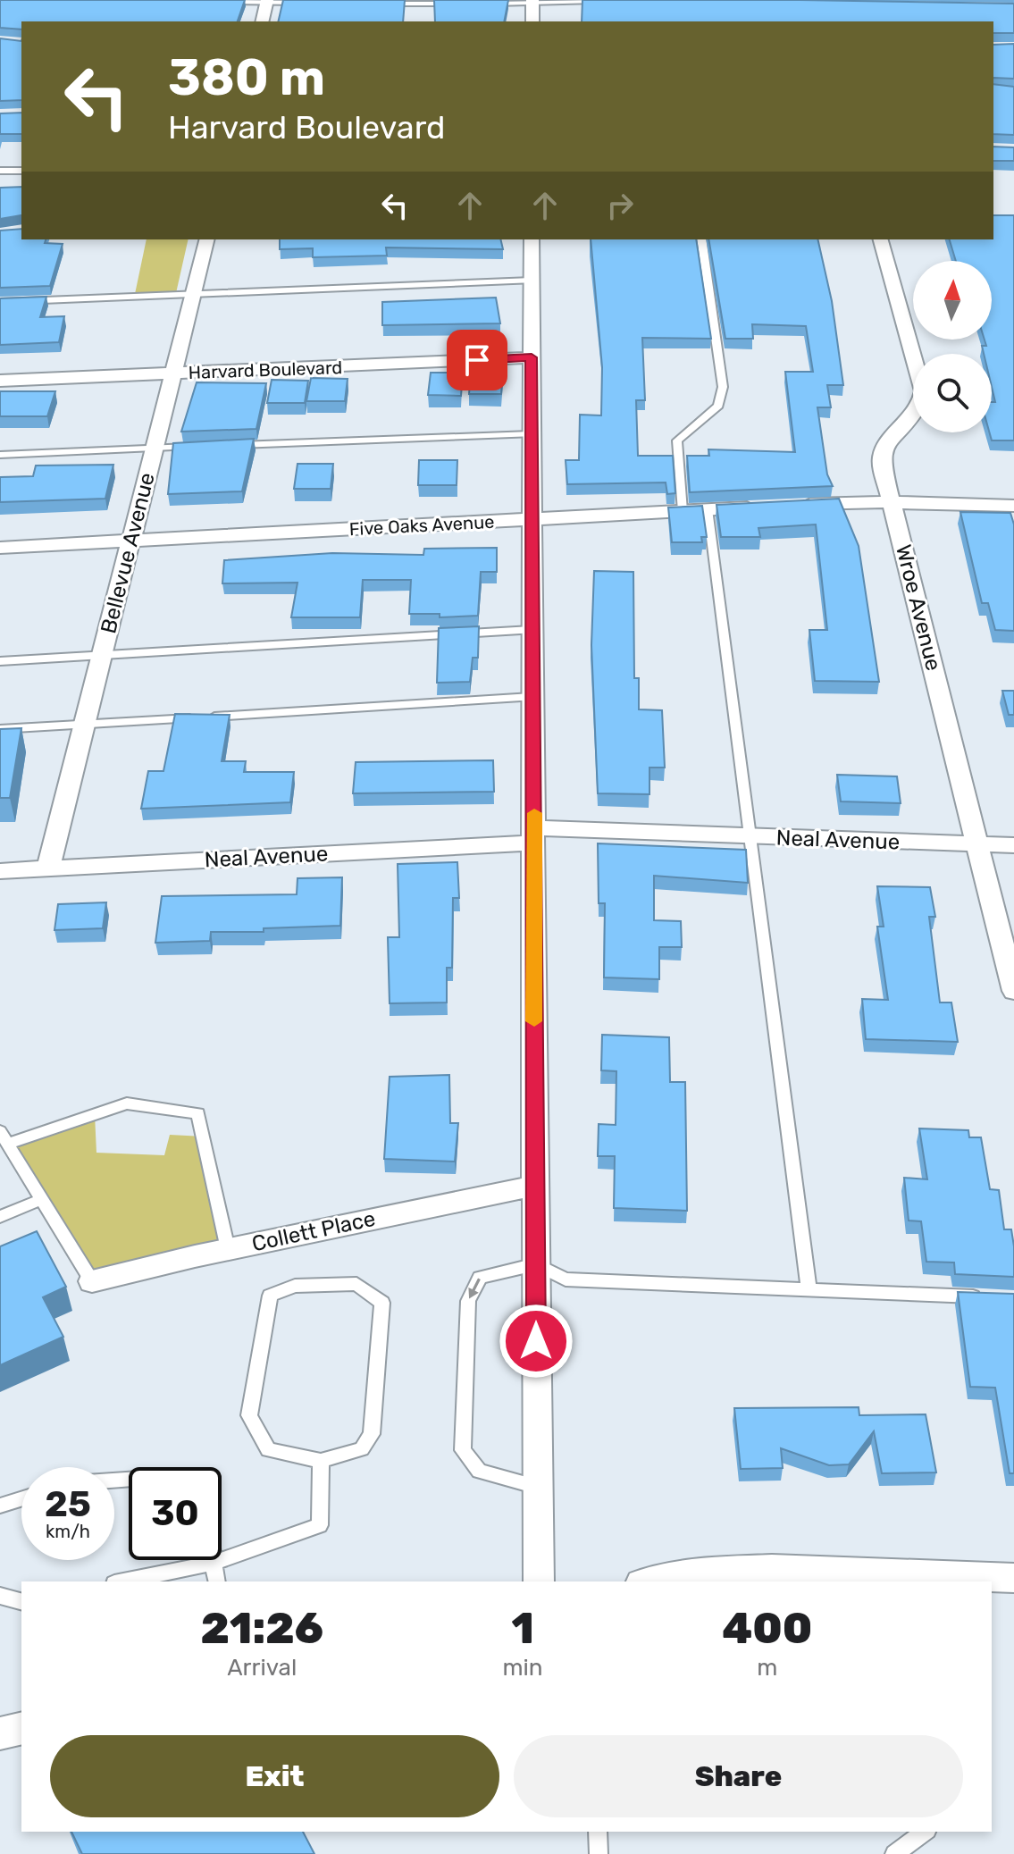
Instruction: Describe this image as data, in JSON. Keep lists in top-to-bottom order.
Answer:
{
  "streets": {
    "street": [
      "Harvard Boulevard",
      "Five Oaks Avenue",
      "Bellevue Avenue",
      "Wroe Avenue",
      "Neal Avenue",
      "Collett Place"
    ]
  },
  "crossings": [
    ["Harvard Boulevard", "Bellevue Avenue"],
    ["Five Oaks Avenue", "Bellevue Avenue"],
    ["Bellevue Avenue", "Neal Avenue"],
    ["Wroe Avenue", "Neal Avenue"]
  ],
  "north": "top",
  "page": {
    "turn": ["380 m", "Harvard Boulevard"],
    "speed": "25 km/h",
    "limit": "30",
    "eta": [
      "21:26",
      "Arrival",
      "1",
      "min",
      "400",
      "m"
    ],
    "buttons": ["Exit", "Share"]
  }
}
